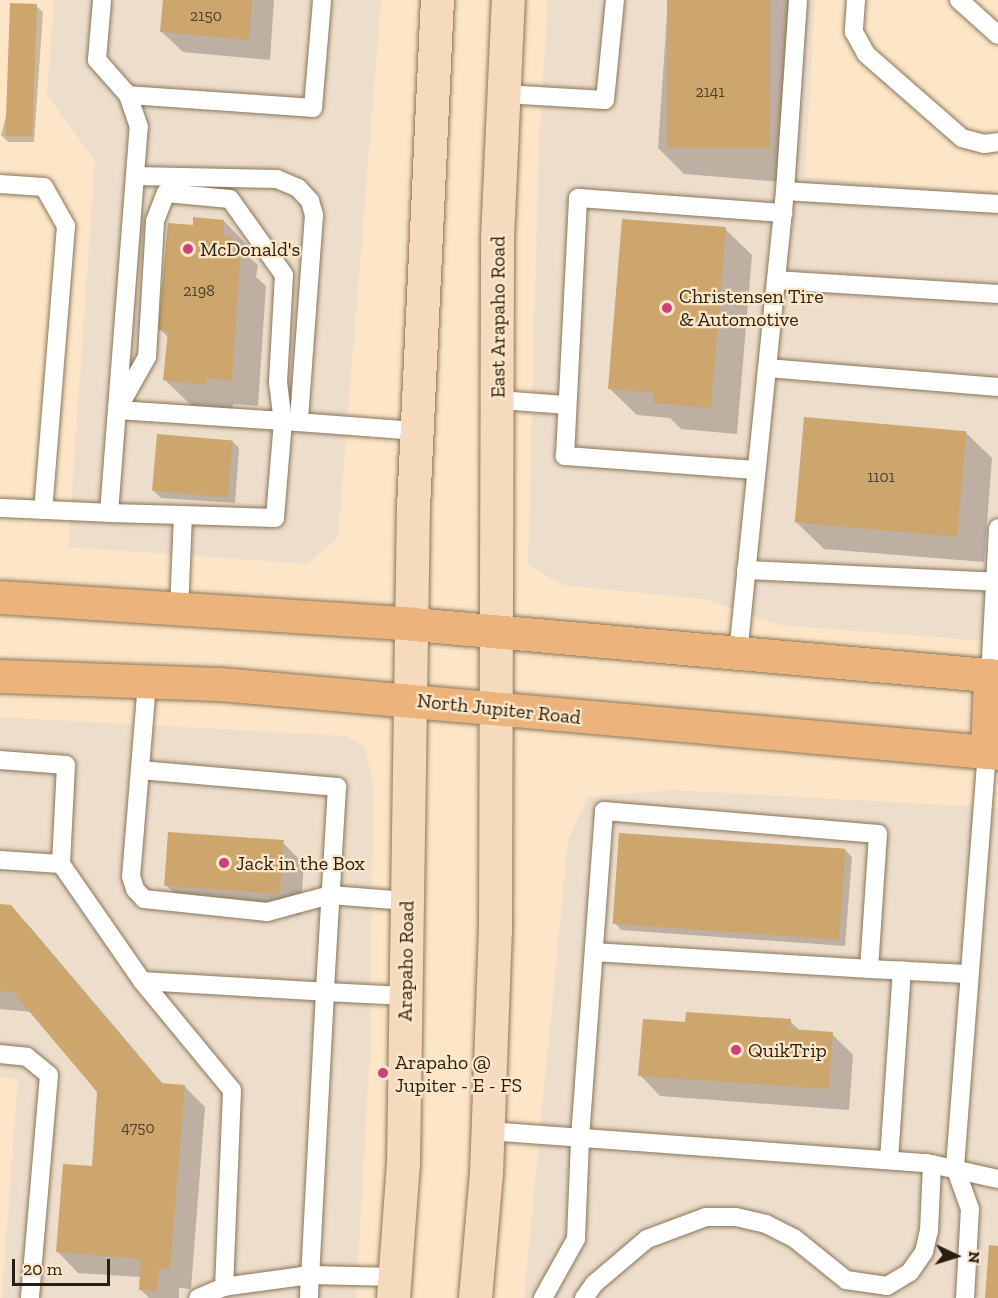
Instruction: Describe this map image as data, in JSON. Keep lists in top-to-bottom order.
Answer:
{
  "streets": {
    "main road": ["East Arapaho Road", "North Jupiter Road", "Arapaho Road"]
  },
  "crossings": [
    ["North Jupiter Road", "Arapaho Road"]
  ],
  "places": [
    "McDonald's",
    "Christensen Tire & Automotive",
    "Jack in the Box",
    "QuikTrip",
    "Arapaho @ Jupiter - E - FS"
  ],
  "house_numbers": [
    "2150",
    "2141",
    "2198",
    "1101",
    "4750"
  ],
  "scale_bar": "20 m",
  "north": "right"
}
